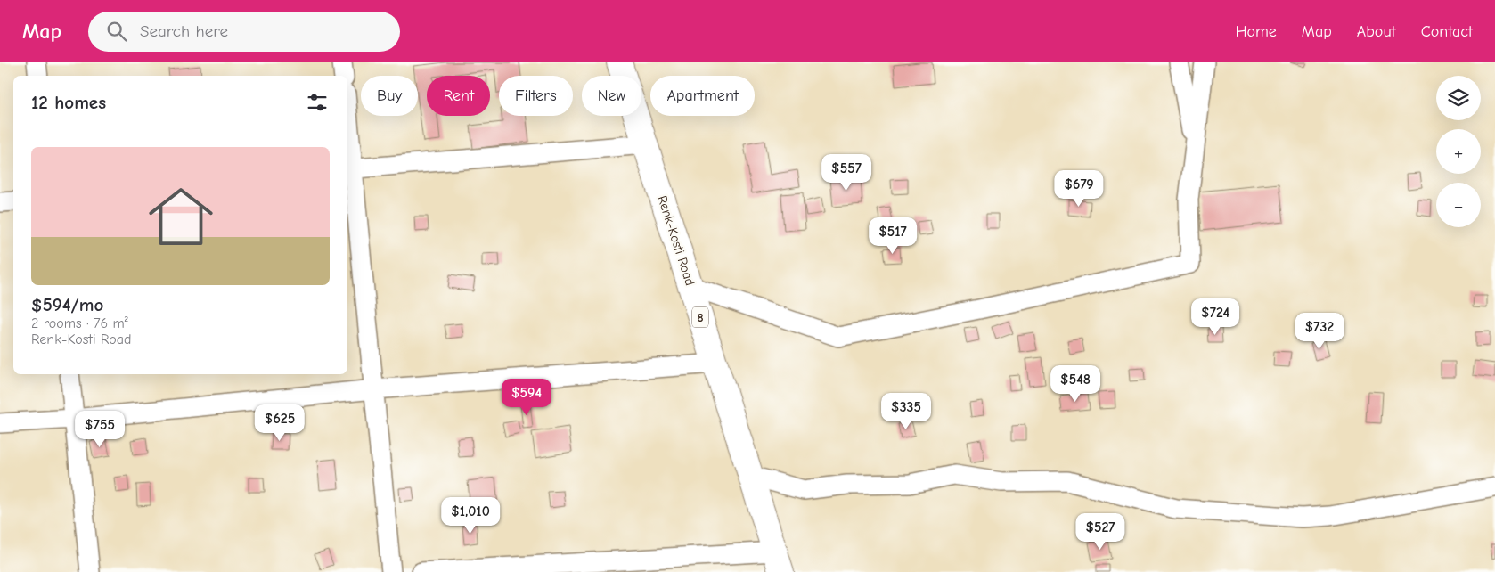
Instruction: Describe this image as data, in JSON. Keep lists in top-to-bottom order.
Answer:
{
  "streets": {
    "main road": ["Renk-Kosti Road", "8"]
  },
  "page": {
    "header": "Map",
    "search": "Search here",
    "nav": [
      "Home",
      "Map",
      "About",
      "Contact"
    ],
    "map_buttons": ["+", "−"],
    "chip": [
      "Buy",
      "Rent",
      "Filters",
      "New",
      "Apartment"
    ],
    "heading": "12 homes",
    "list": [
      {
        "name": "$594/mo",
        "note": "2 rooms · 76 m² · Renk-Kosti Road"
      }
    ],
    "price": [
      "$557",
      "$679",
      "$517",
      "$724",
      "$732",
      "$548",
      "$594",
      "$335",
      "$625",
      "$755",
      "$1,010",
      "$527"
    ]
  }
}
